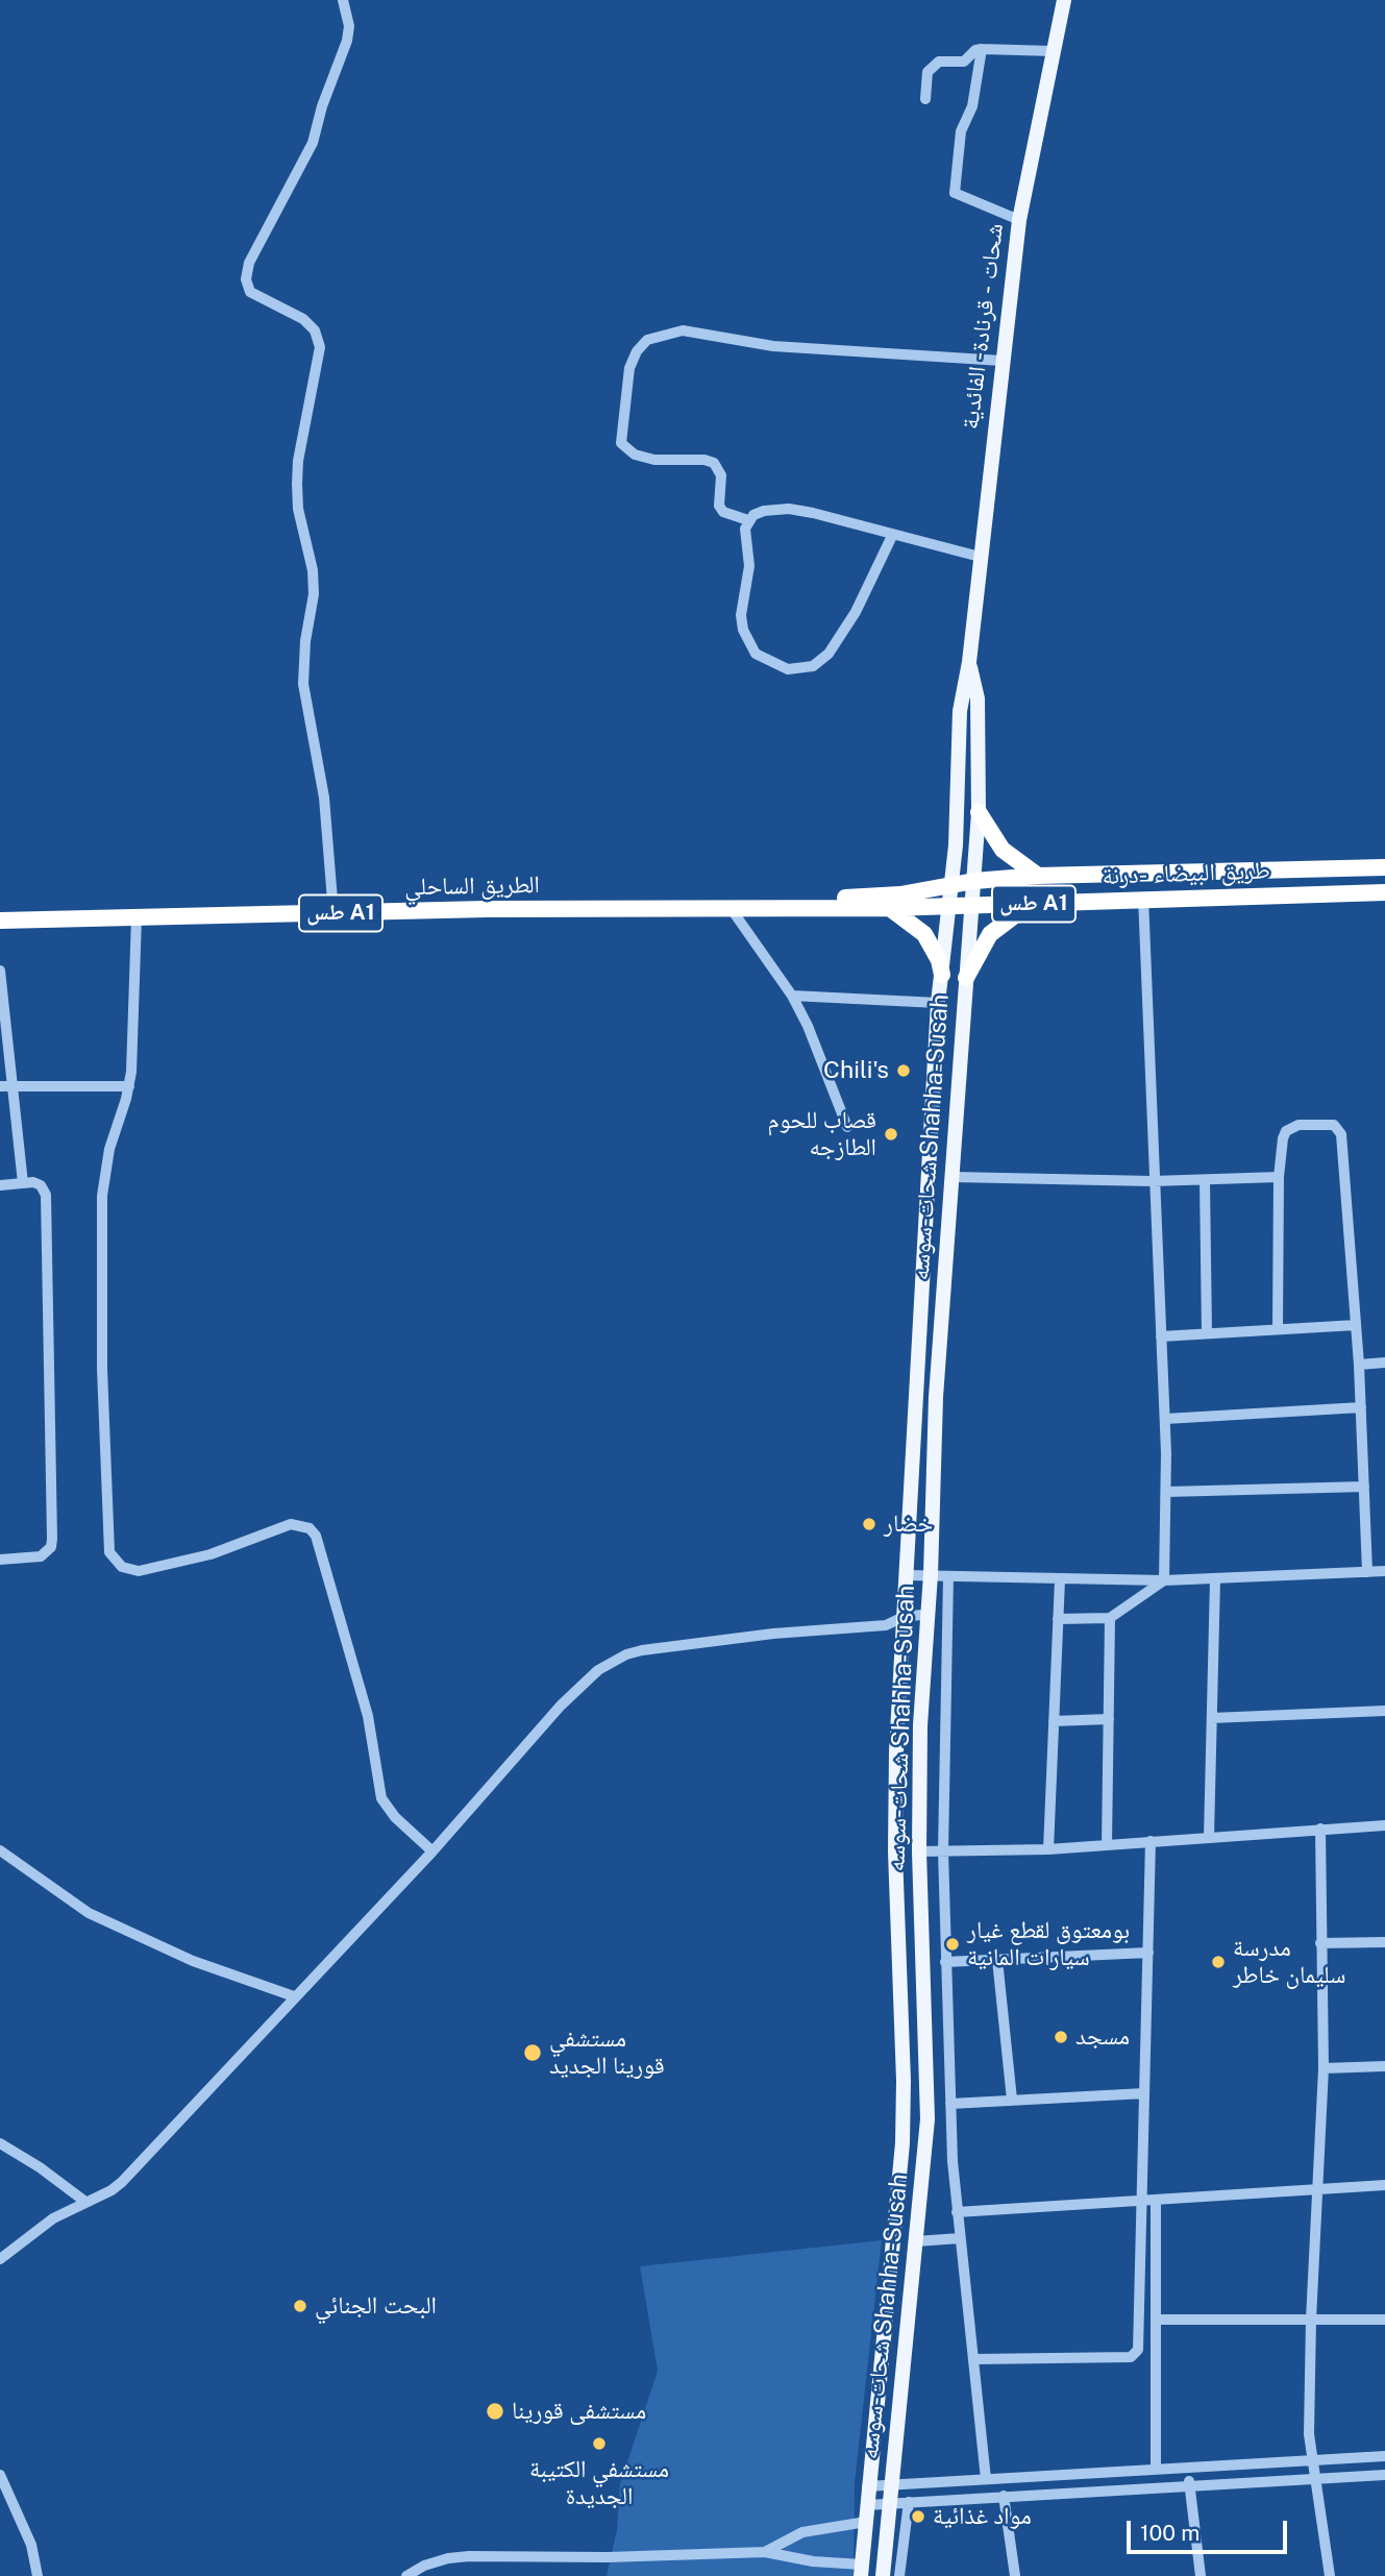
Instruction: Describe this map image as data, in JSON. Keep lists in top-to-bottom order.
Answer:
{
  "streets": {
    "highway": ["طريق البيضاء -درنة", "الطريق الساحلي", "طس A1"],
    "main road": ["شحات - قرنادة- الفائدية", "شحات-سوسه Shahha-Susah"]
  },
  "crossings": [
    ["شحات - قرنادة- الفائدية", "شحات-سوسه Shahha-Susah"],
    ["طريق البيضاء -درنة", "الطريق الساحلي"],
    ["طريق البيضاء -درنة", "شحات-سوسه Shahha-Susah"]
  ],
  "places": [
    "Chili's",
    "قصاب للحوم الطازجه",
    "خضار",
    "بومعتوق لقطع غيار سيارات المانية",
    "مدرسة سليمان خاطر",
    "مسجد",
    "مستشفي قورينا الجديد",
    "البحت الجنائي",
    "مستشفى قورينا",
    "مستشفي الكتيبة الجديدة",
    "مواد غذائية"
  ],
  "scale_bar": "100 m"
}
